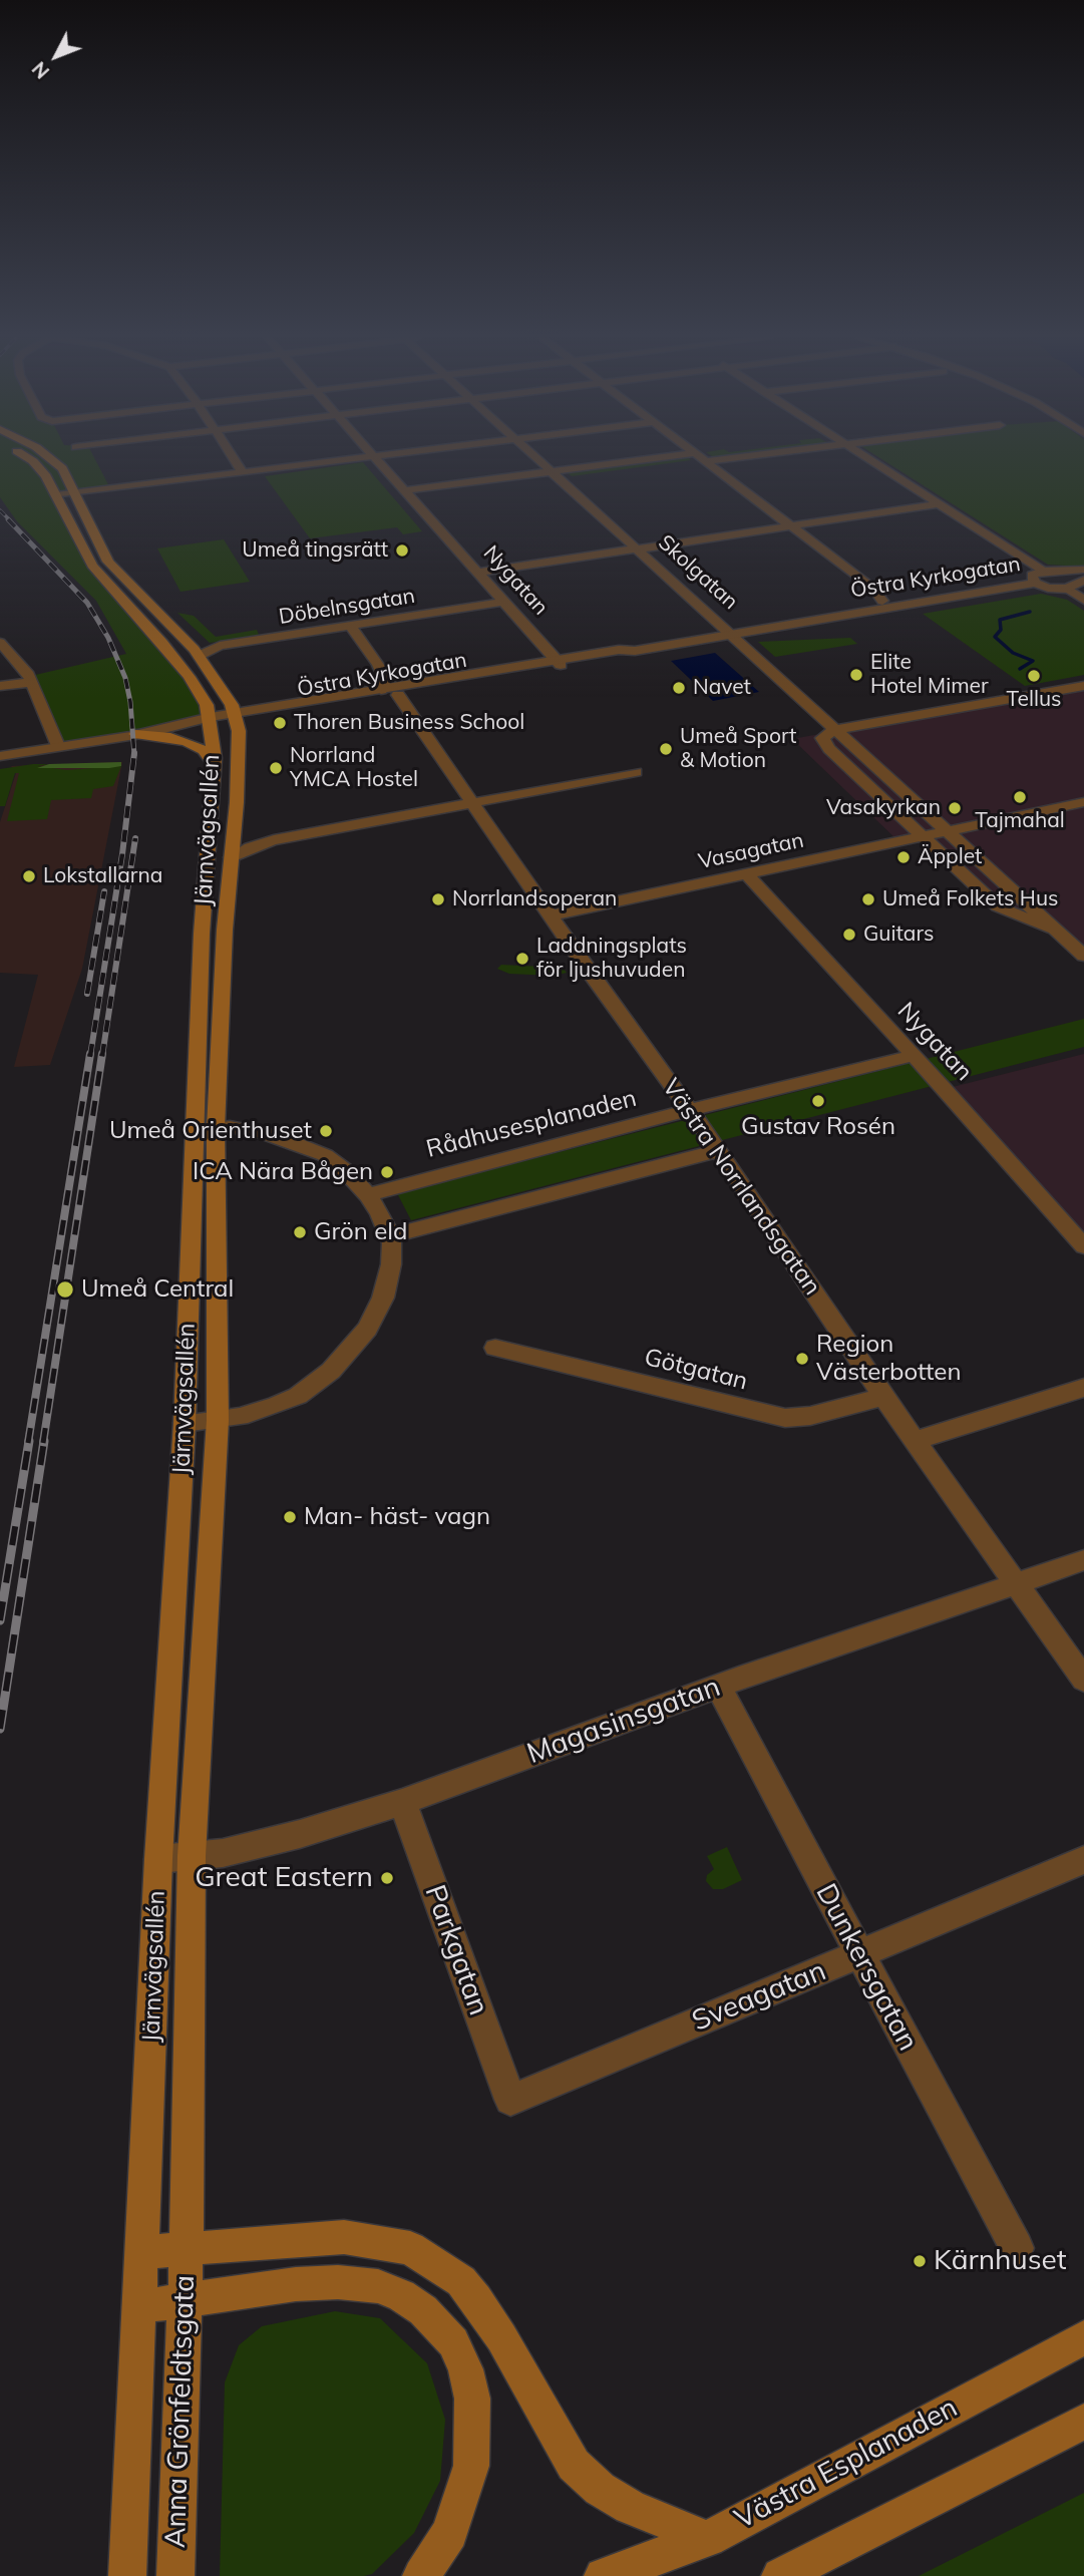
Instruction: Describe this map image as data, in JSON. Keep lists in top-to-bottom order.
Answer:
{
  "streets": {
    "main road": ["Järnvägsallén", "Anna Grönfeldtsgata", "Västra Esplanaden"],
    "street": [
      "Skolgatan",
      "Östra Kyrkogatan",
      "Nygatan",
      "Döbelnsgatan",
      "Vasagatan",
      "Rådhusesplanaden",
      "Västra Norrlandsgatan",
      "Götgatan",
      "Magasinsgatan",
      "Parkgatan",
      "Dunkersgatan",
      "Sveagatan"
    ]
  },
  "crossings": [
    ["Skolgatan", "Östra Kyrkogatan"],
    ["Skolgatan", "Vasagatan"],
    ["Östra Kyrkogatan", "Nygatan"],
    ["Östra Kyrkogatan", "Järnvägsallén"],
    ["Östra Kyrkogatan", "Västra Norrlandsgatan"],
    ["Nygatan", "Döbelnsgatan"],
    ["Nygatan", "Vasagatan"],
    ["Nygatan", "Rådhusesplanaden"],
    ["Järnvägsallén", "Magasinsgatan"],
    ["Järnvägsallén", "Anna Grönfeldtsgata"],
    ["Vasagatan", "Västra Norrlandsgatan"],
    ["Rådhusesplanaden", "Västra Norrlandsgatan"],
    ["Västra Norrlandsgatan", "Götgatan"],
    ["Västra Norrlandsgatan", "Magasinsgatan"],
    ["Magasinsgatan", "Parkgatan"],
    ["Magasinsgatan", "Dunkersgatan"],
    ["Parkgatan", "Sveagatan"],
    ["Dunkersgatan", "Sveagatan"]
  ],
  "places": [
    "Umeå tingsrätt",
    "Elite Hotel Mimer",
    "Tellus",
    "Navet",
    "Thoren Business School",
    "Umeå Sport & Motion",
    "Norrland YMCA Hostel",
    "Tajmahal",
    "Vasakyrkan",
    "Äpplet",
    "Lokstallarna",
    "Norrlandsoperan",
    "Umeå Folkets Hus",
    "Guitars",
    "Laddningsplats för ljushuvuden",
    "Gustav Rosén",
    "Umeå Orienthuset",
    "ICA Nära Bågen",
    "Grön eld",
    "Umeå Central",
    "Region Västerbotten",
    "Man- häst- vagn",
    "Great Eastern",
    "Kärnhuset"
  ],
  "north": "bottom left"
}
